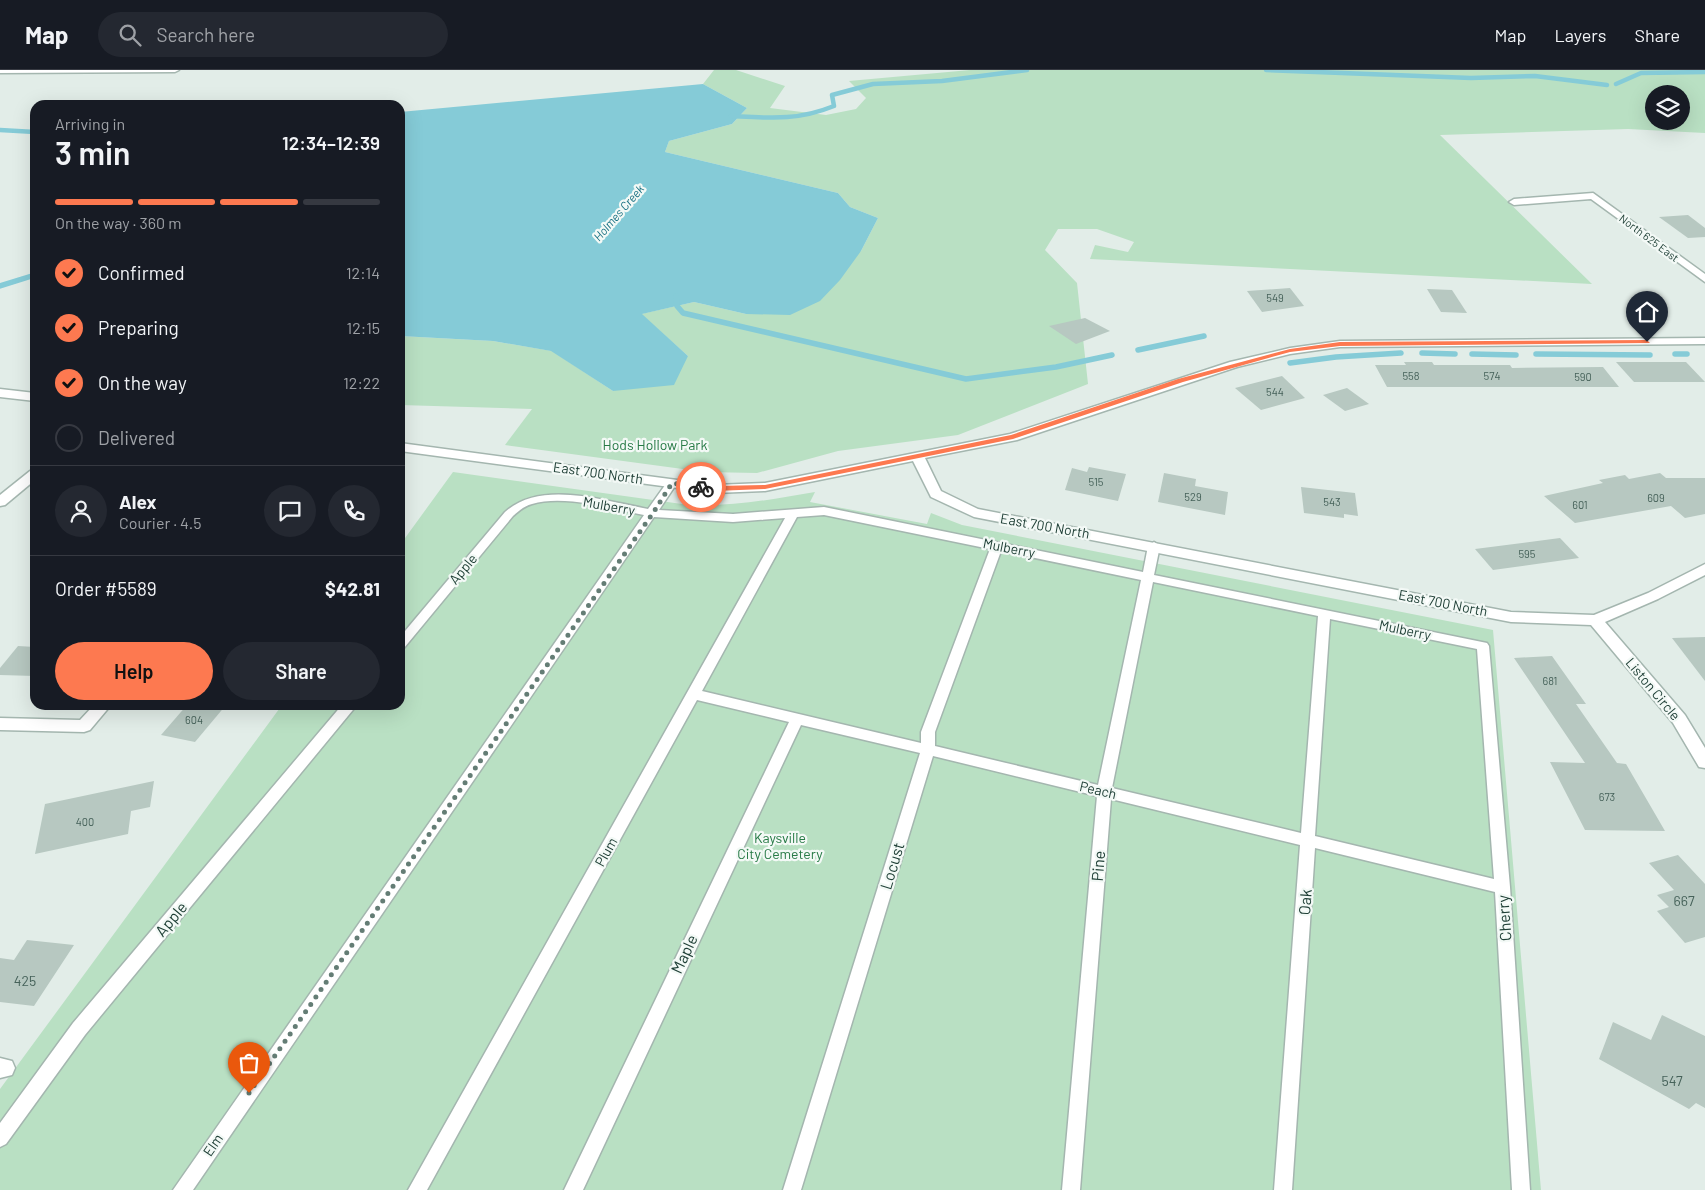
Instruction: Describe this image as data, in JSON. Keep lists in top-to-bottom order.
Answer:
{
  "streets": {
    "street": ["North 625 East", "East 700 North", "Liston Circle"],
    "lane": [
      "Mulberry",
      "Apple",
      "Peach",
      "Plum",
      "Locust",
      "Pine",
      "Oak",
      "Cherry",
      "Maple",
      "Elm"
    ]
  },
  "crossings": [
    ["East 700 North", "Liston Circle"],
    ["East 700 North", "Pine"],
    ["East 700 North", "Elm"],
    ["Mulberry", "Apple"],
    ["Mulberry", "Plum"],
    ["Mulberry", "Locust"],
    ["Mulberry", "Pine"],
    ["Mulberry", "Oak"],
    ["Mulberry", "Cherry"],
    ["Mulberry", "Elm"],
    ["Peach", "Plum"],
    ["Peach", "Locust"],
    ["Peach", "Pine"],
    ["Peach", "Oak"],
    ["Peach", "Cherry"],
    ["Peach", "Maple"]
  ],
  "water": ["Holmes Creek"],
  "parks": ["Hods Hollow Park", "Kaysville City Cemetery"],
  "house_numbers": [
    "549",
    "558",
    "574",
    "590",
    "544",
    "515",
    "529",
    "609",
    "543",
    "601",
    "595",
    "681",
    "604",
    "673",
    "400",
    "667",
    "425",
    "547"
  ],
  "page": {
    "header": "Map",
    "search": "Search here",
    "nav": ["Map", "Layers", "Share"],
    "heading": ["3 min", "Arriving in", "12:34–12:39"],
    "panel": [
      "Alex",
      "Courier · 4.5",
      "Order #5589",
      "$42.81"
    ],
    "bar": "On the way · 360 m",
    "list": [
      ["Confirmed", "12:14"],
      ["Preparing", "12:15"],
      ["On the way", "12:22"],
      "Delivered"
    ],
    "buttons": ["Help", "Share"]
  }
}
